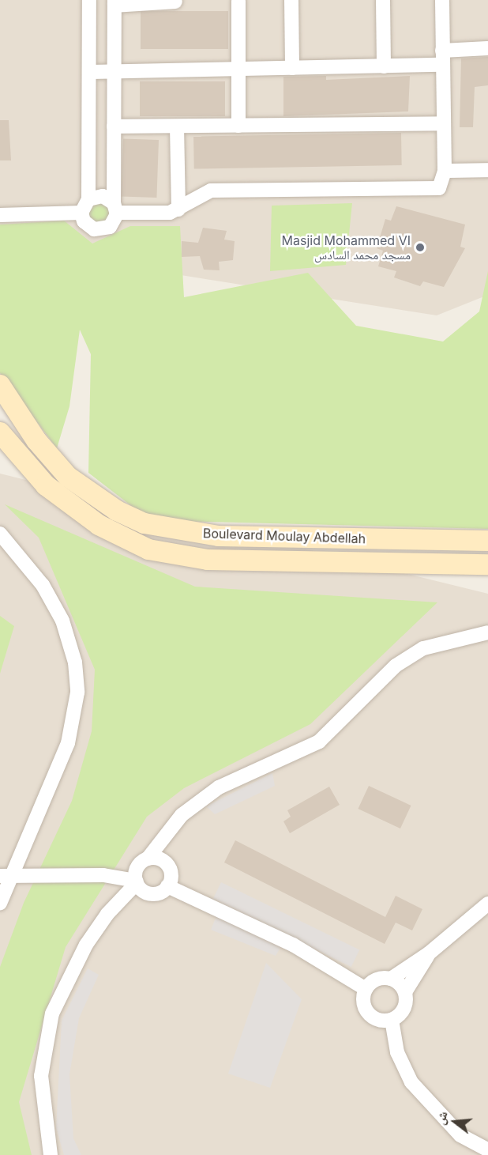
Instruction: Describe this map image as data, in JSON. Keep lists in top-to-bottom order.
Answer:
{
  "streets": {
    "main road": ["Boulevard Moulay Abdellah"]
  },
  "places": ["Masjid Mohammed VI مسجد محمد السادس"],
  "north": "left"
}
